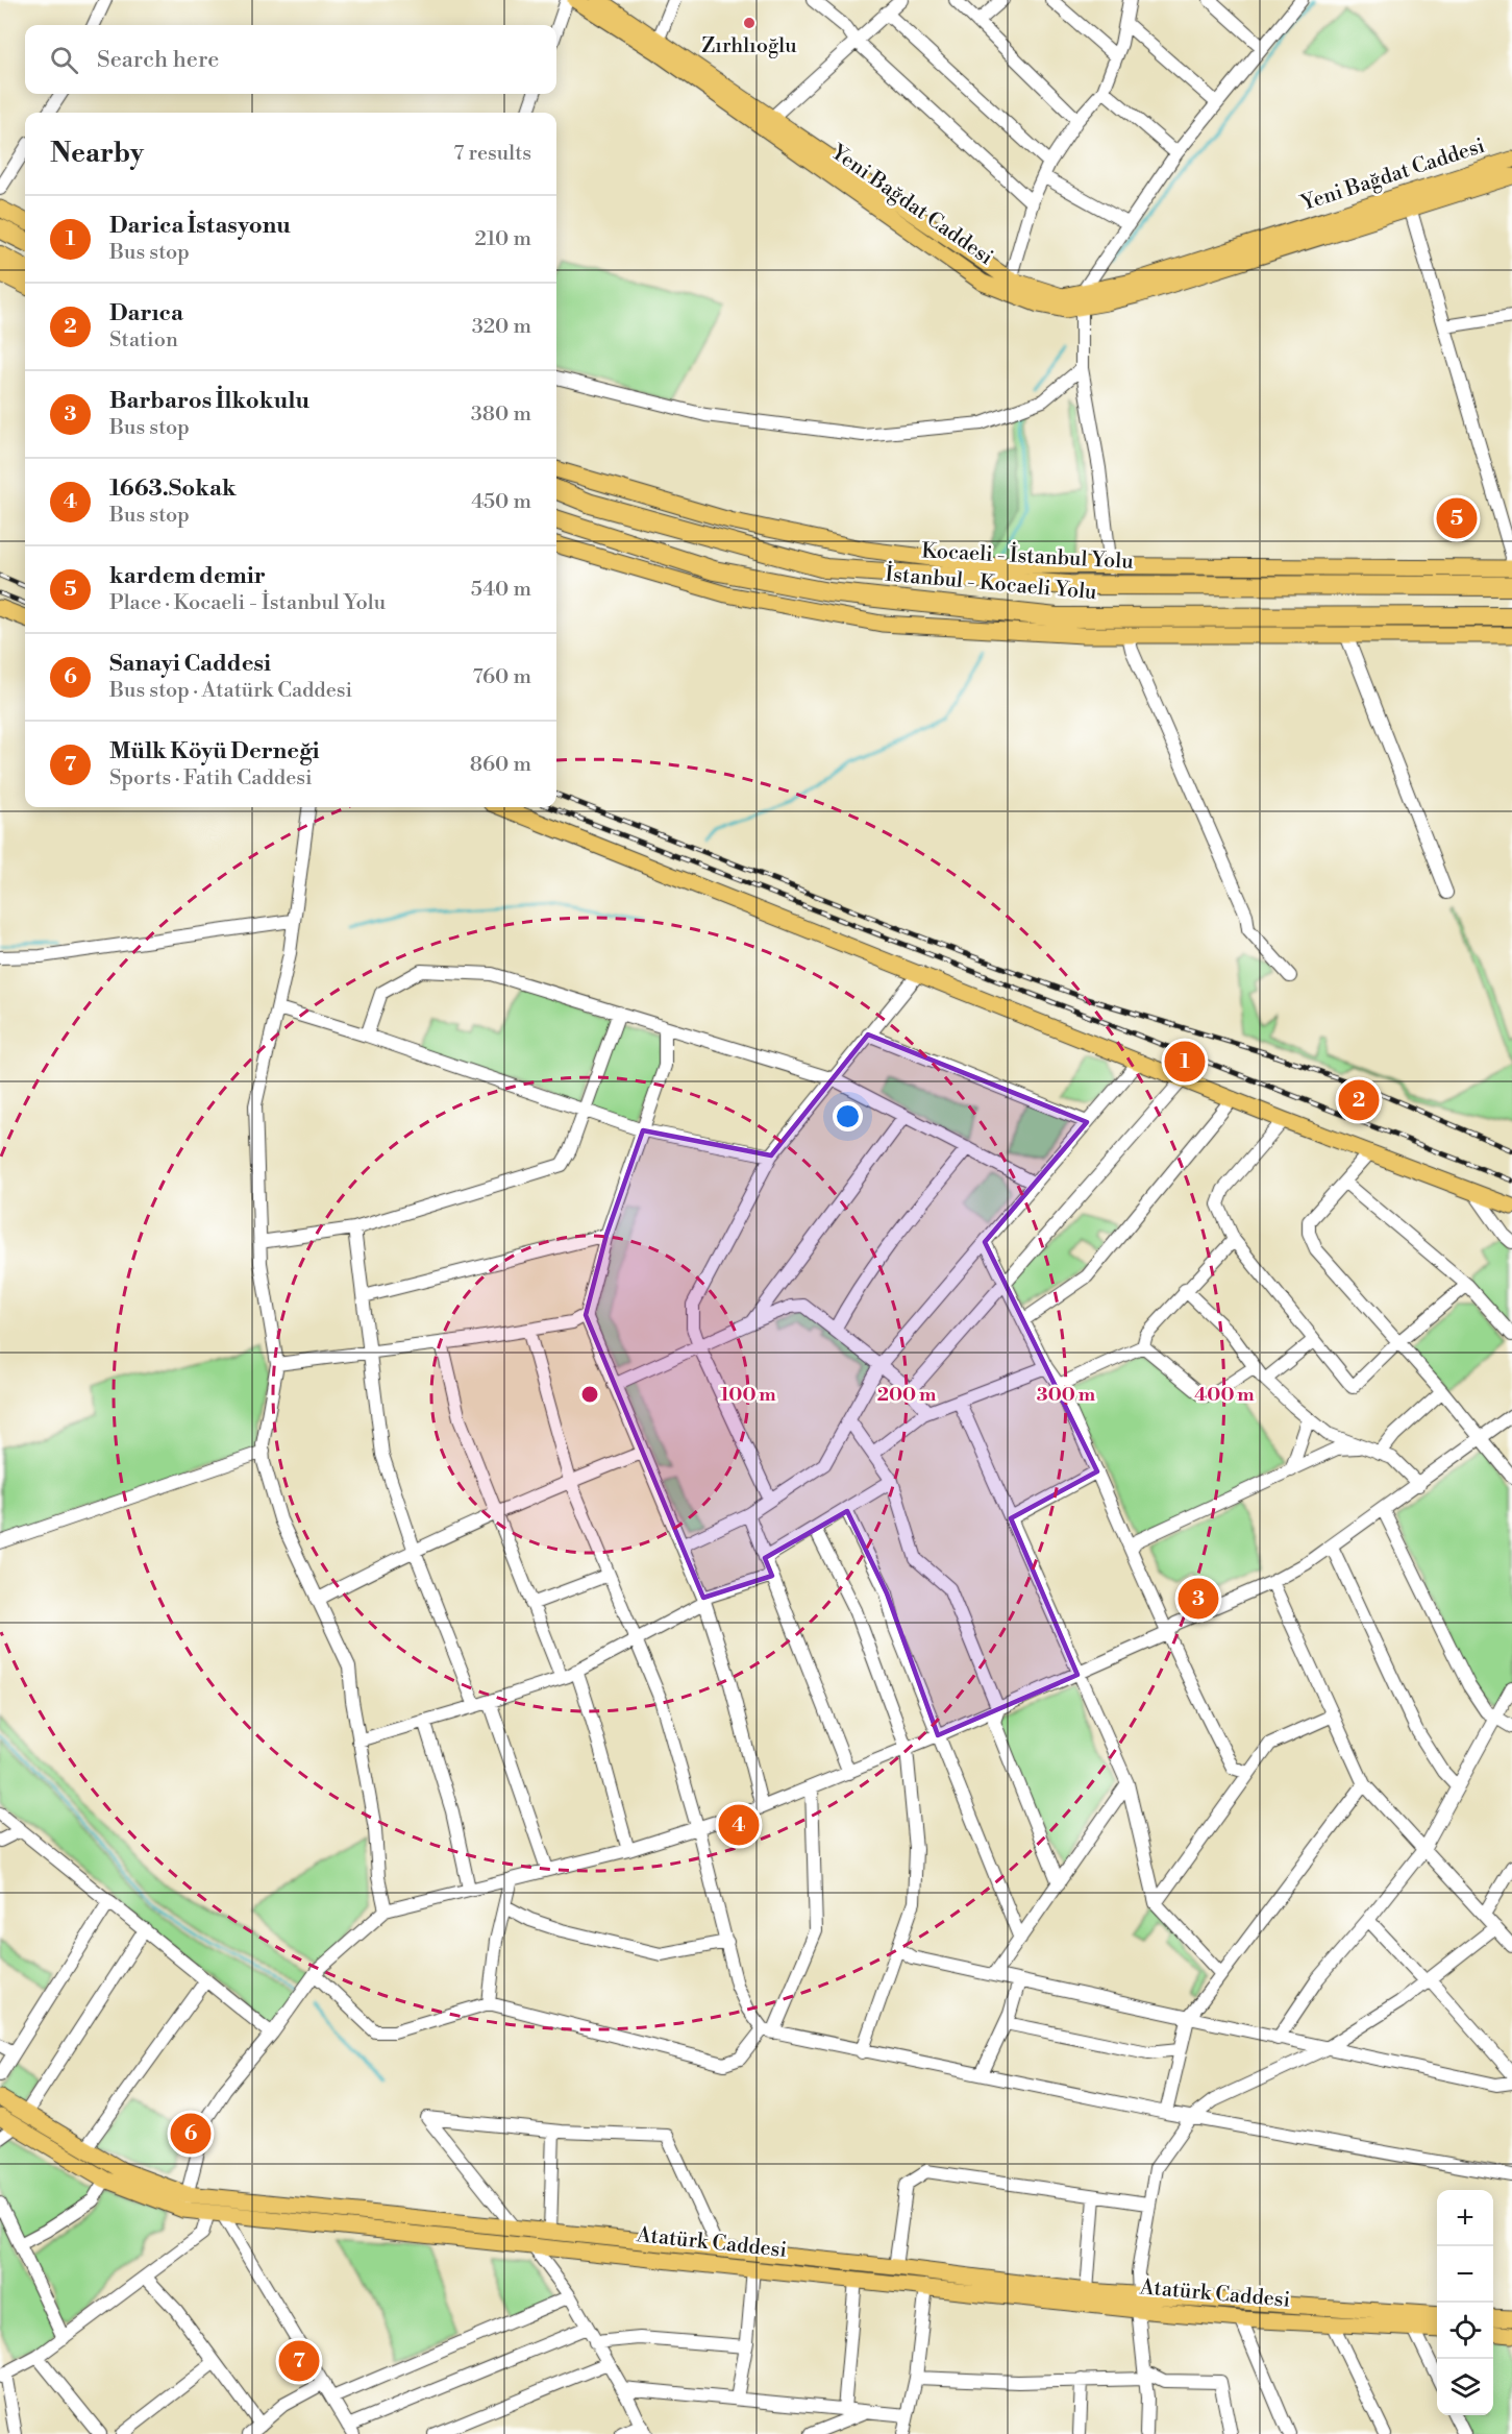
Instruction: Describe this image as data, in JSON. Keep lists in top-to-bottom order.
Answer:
{
  "streets": {
    "highway": ["Kocaeli - İstanbul Yolu", "İstanbul - Kocaeli Yolu"],
    "main road": ["Yeni Bağdat Caddesi", "Atatürk Caddesi"]
  },
  "places": ["Zırhlıoğlu"],
  "page": {
    "search": "Search here",
    "heading": ["Nearby", "7 results"],
    "list": [
      {
        "mark": "1",
        "name": "Darica İstasyonu",
        "note": "Bus stop",
        "value": "210 m"
      },
      {
        "mark": "2",
        "name": "Darıca",
        "note": "Station",
        "value": "320 m"
      },
      {
        "mark": "3",
        "name": "Barbaros İlkokulu",
        "note": "Bus stop",
        "value": "380 m"
      },
      {
        "mark": "4",
        "name": "1663.Sokak",
        "note": "Bus stop",
        "value": "450 m"
      },
      {
        "mark": "5",
        "name": "kardem demir",
        "note": "Place · Kocaeli - İstanbul Yolu",
        "value": "540 m"
      },
      {
        "mark": "6",
        "name": "Sanayi Caddesi",
        "note": "Bus stop · Atatürk Caddesi",
        "value": "760 m"
      },
      {
        "mark": "7",
        "name": "Mülk Köyü Derneği",
        "note": "Sports · Fatih Caddesi",
        "value": "860 m"
      }
    ],
    "pins": [
      "5",
      "1",
      "2",
      "3",
      "4",
      "6",
      "7"
    ],
    "map_buttons": ["+", "−"]
  },
  "rings": [
    "100 m",
    "200 m",
    "300 m",
    "400 m"
  ]
}
